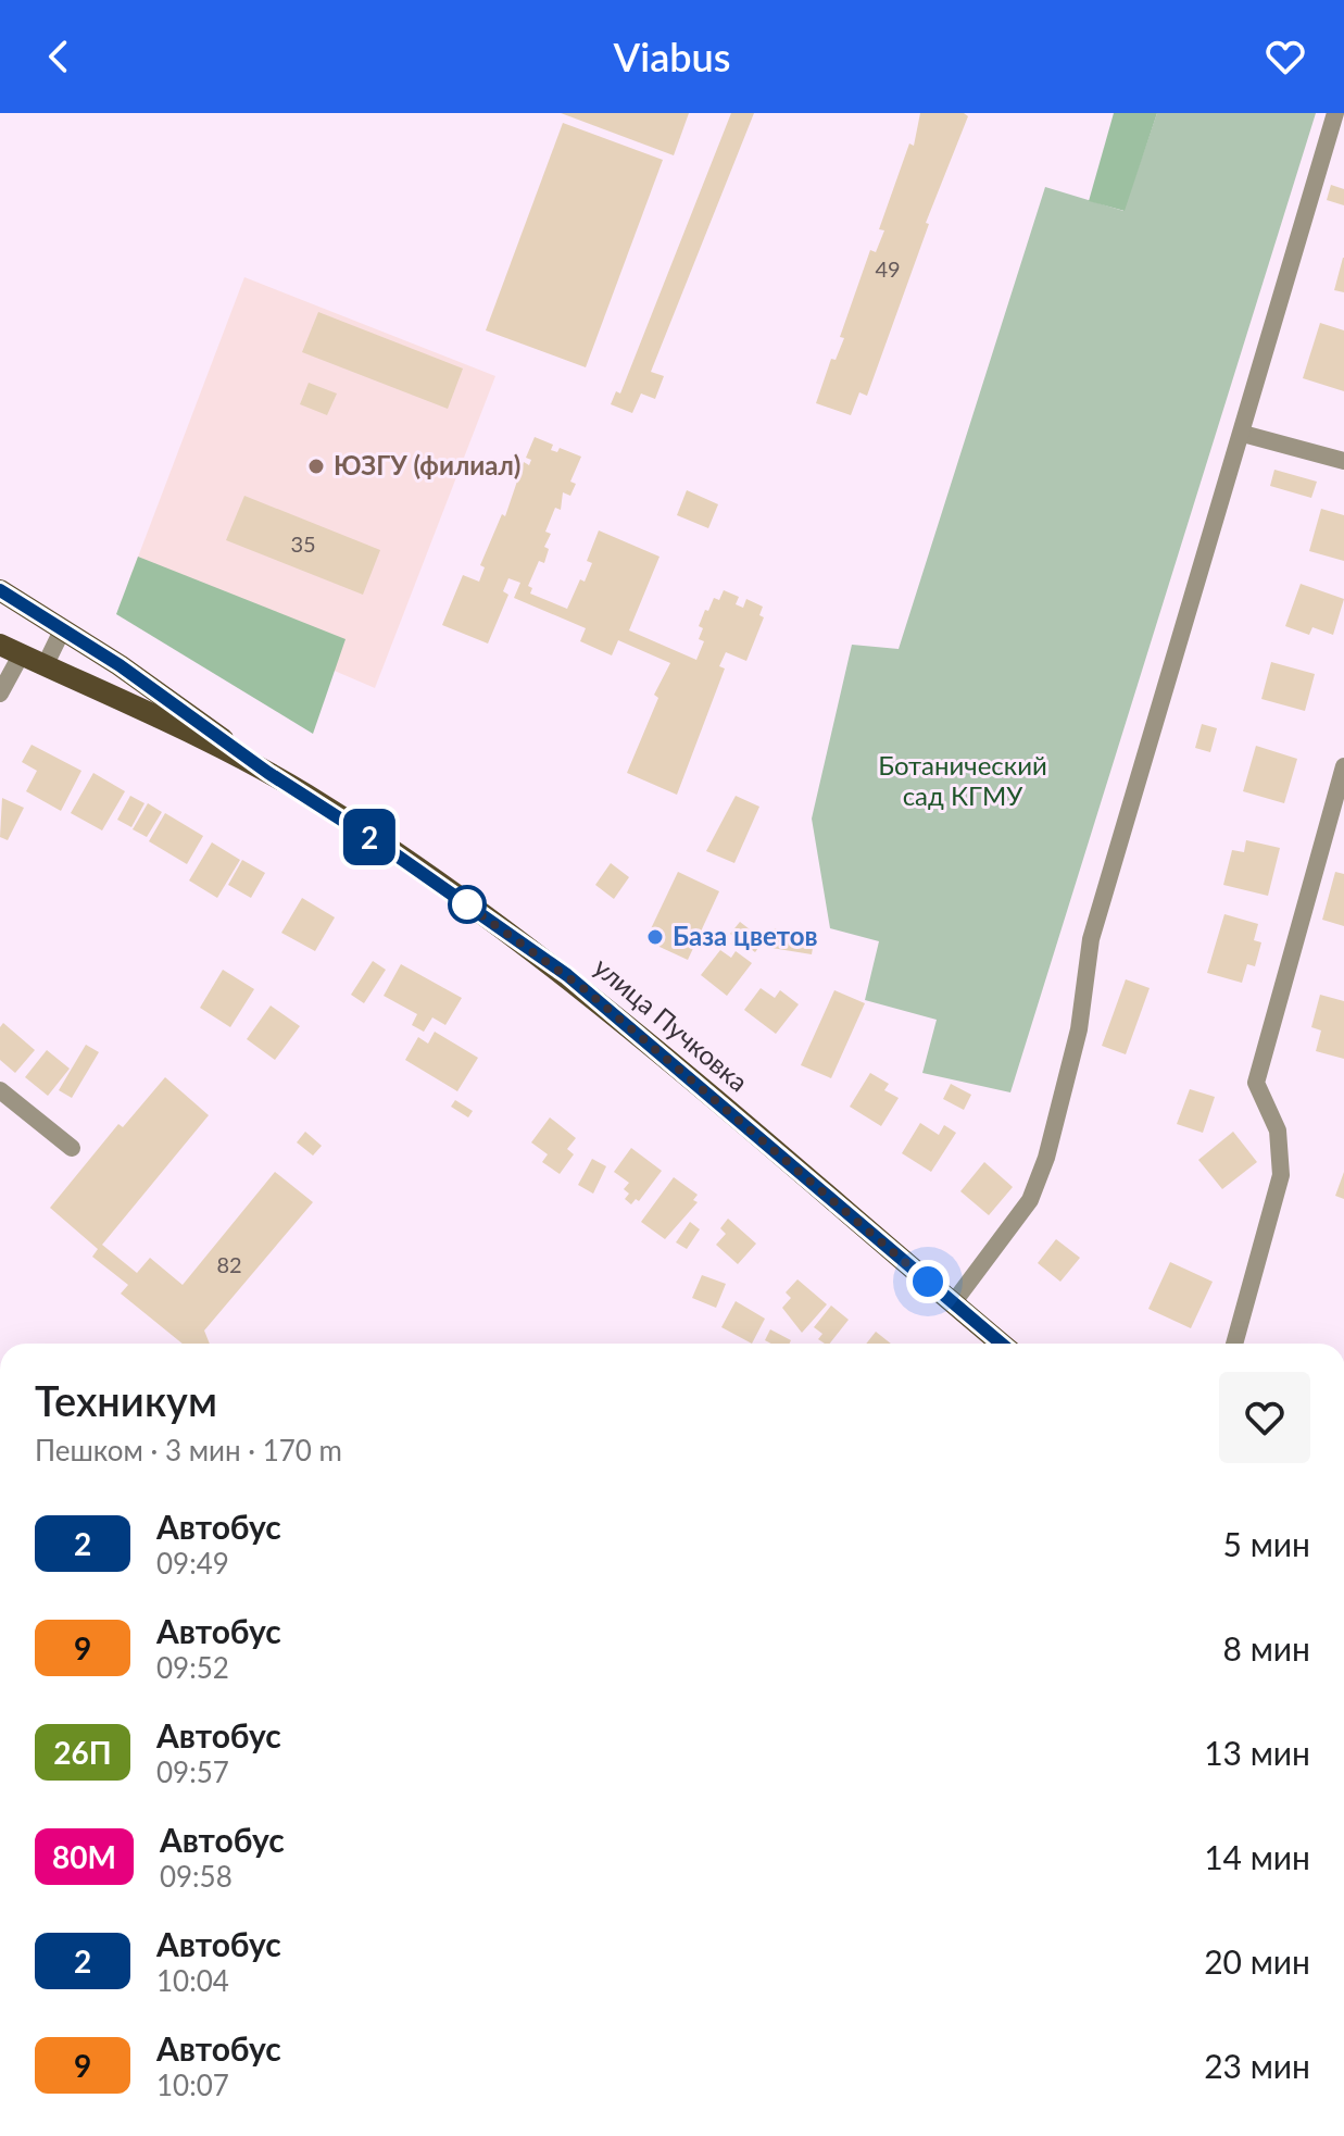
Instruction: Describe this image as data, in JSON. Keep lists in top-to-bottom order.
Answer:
{
  "streets": {
    "main road": ["улица Пучковка"]
  },
  "parks": ["Ботанический сад КГМУ"],
  "places": ["ЮЗГУ (филиал)", "База цветов"],
  "lines": ["bus line 2"],
  "house_numbers": ["49", "35", "82"],
  "page": {
    "header": "Viabus",
    "on_map": "2",
    "heading": ["Техникум", "Пешком · 3 мин · 170 m"],
    "list": [
      {
        "mark": "2",
        "name": "Автобус",
        "note": "09:49",
        "value": "5 мин"
      },
      {
        "mark": "9",
        "name": "Автобус",
        "note": "09:52",
        "value": "8 мин"
      },
      {
        "mark": "26П",
        "name": "Автобус",
        "note": "09:57",
        "value": "13 мин"
      },
      {
        "mark": "80М",
        "name": "Автобус",
        "note": "09:58",
        "value": "14 мин"
      },
      {
        "mark": "2",
        "name": "Автобус",
        "note": "10:04",
        "value": "20 мин"
      },
      {
        "mark": "9",
        "name": "Автобус",
        "note": "10:07",
        "value": "23 мин"
      }
    ]
  }
}
